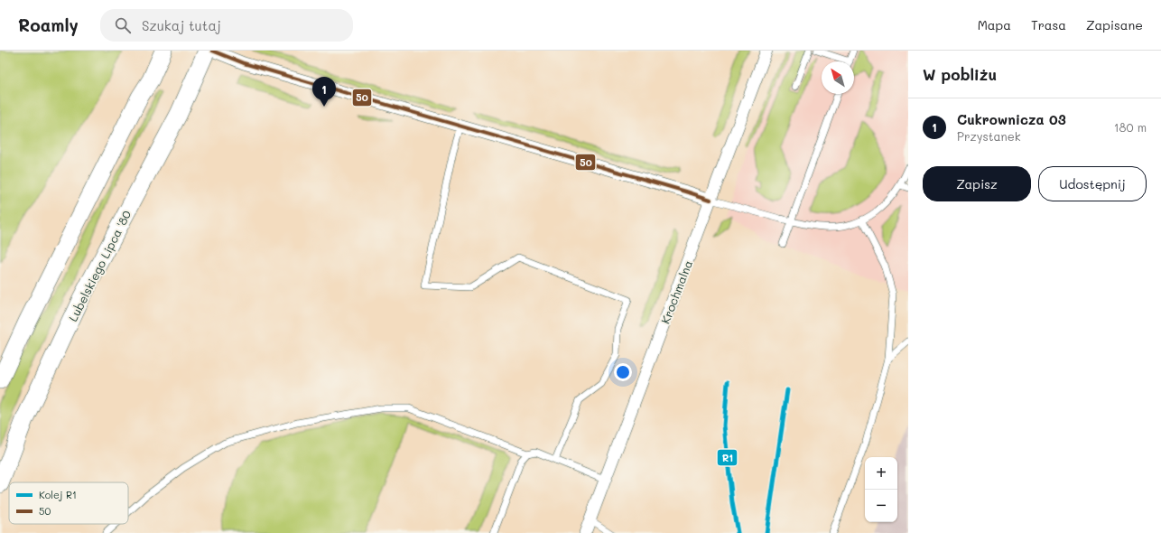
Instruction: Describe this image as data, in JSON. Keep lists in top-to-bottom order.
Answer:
{
  "streets": {
    "main road": ["Lubelskiego Lipca '80"],
    "street": ["Krochmalna"]
  },
  "lines": ["transit line 50", "rail line R1"],
  "legend": ["Kolej R1", "50"],
  "north": "top left",
  "page": {
    "header": "Roamly",
    "search": "Szukaj tutaj",
    "nav": ["Mapa", "Trasa", "Zapisane"],
    "heading": "W pobliżu",
    "pins": "1",
    "list": [
      {
        "mark": "1",
        "name": "Cukrownicza 03",
        "note": "Przystanek",
        "value": "180 m"
      }
    ],
    "buttons": ["Zapisz", "Udostępnij"],
    "map_buttons": ["+", "−"]
  }
}
